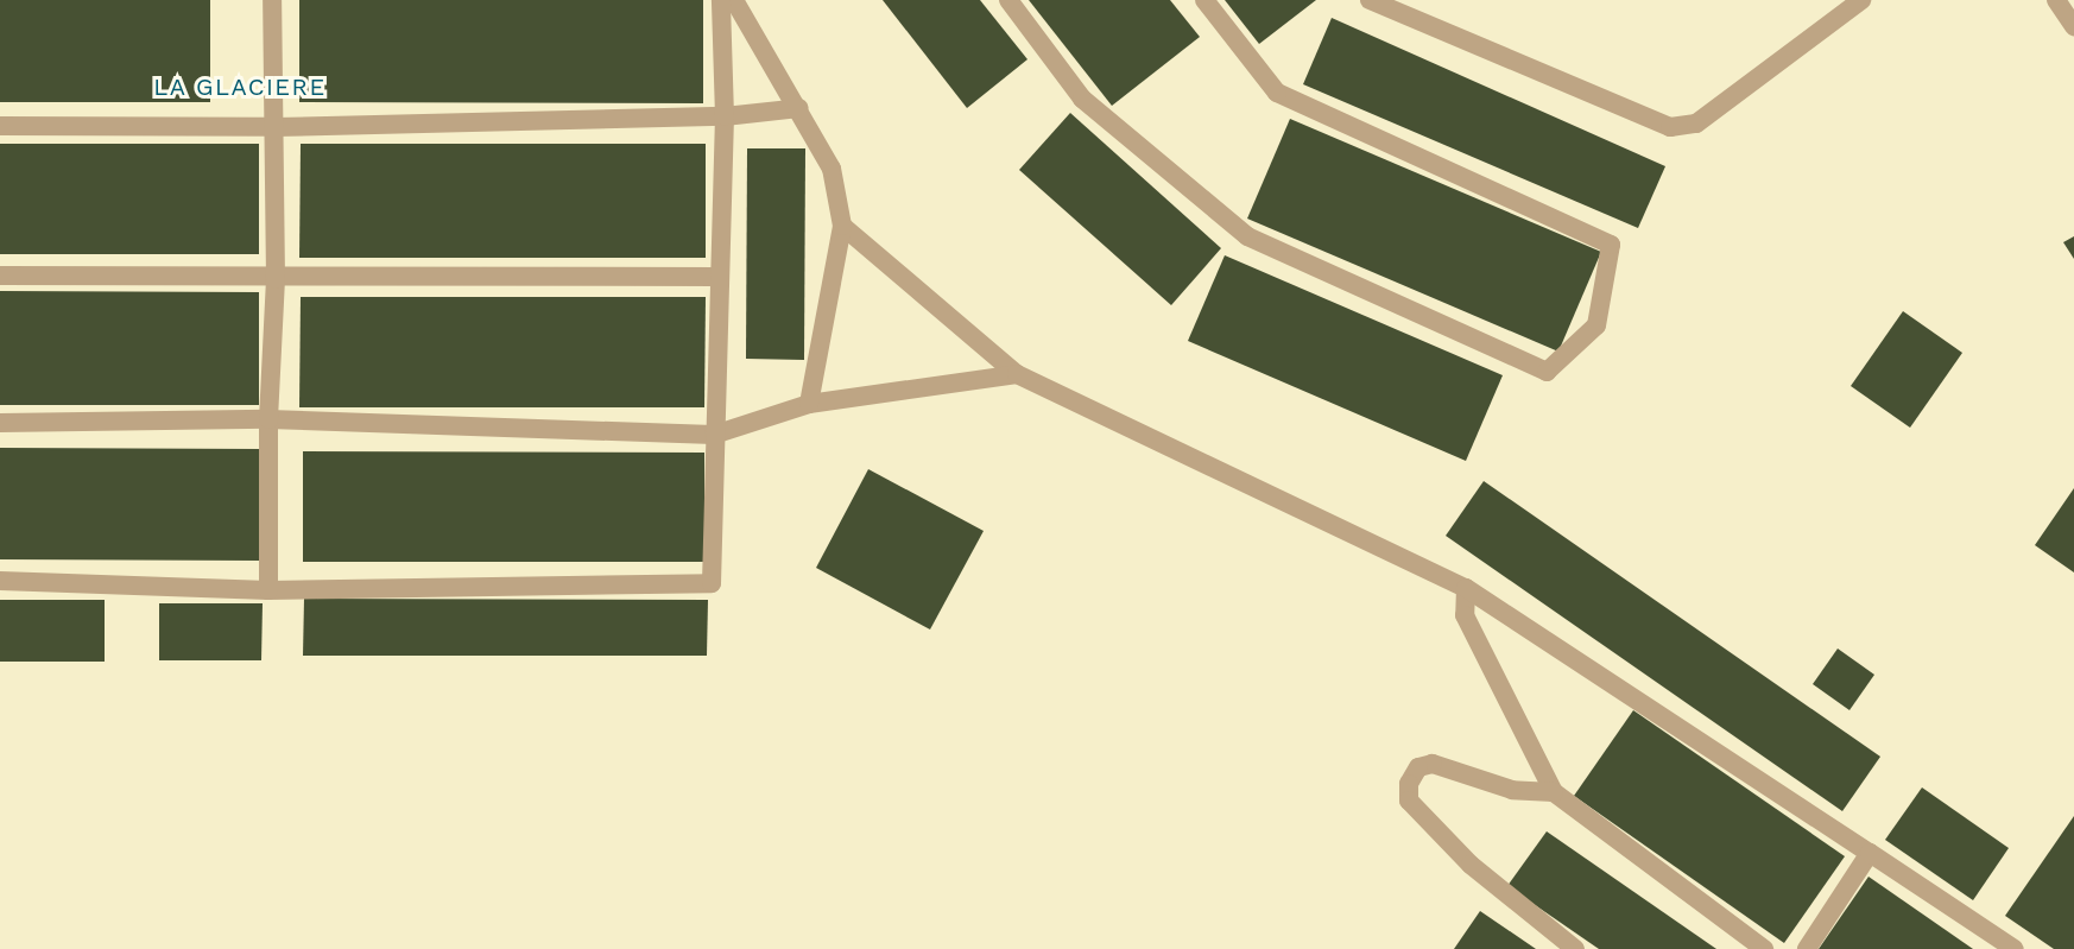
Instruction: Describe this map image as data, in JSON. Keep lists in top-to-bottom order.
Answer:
{
  "districts": ["LA GLACIERE"]
}
